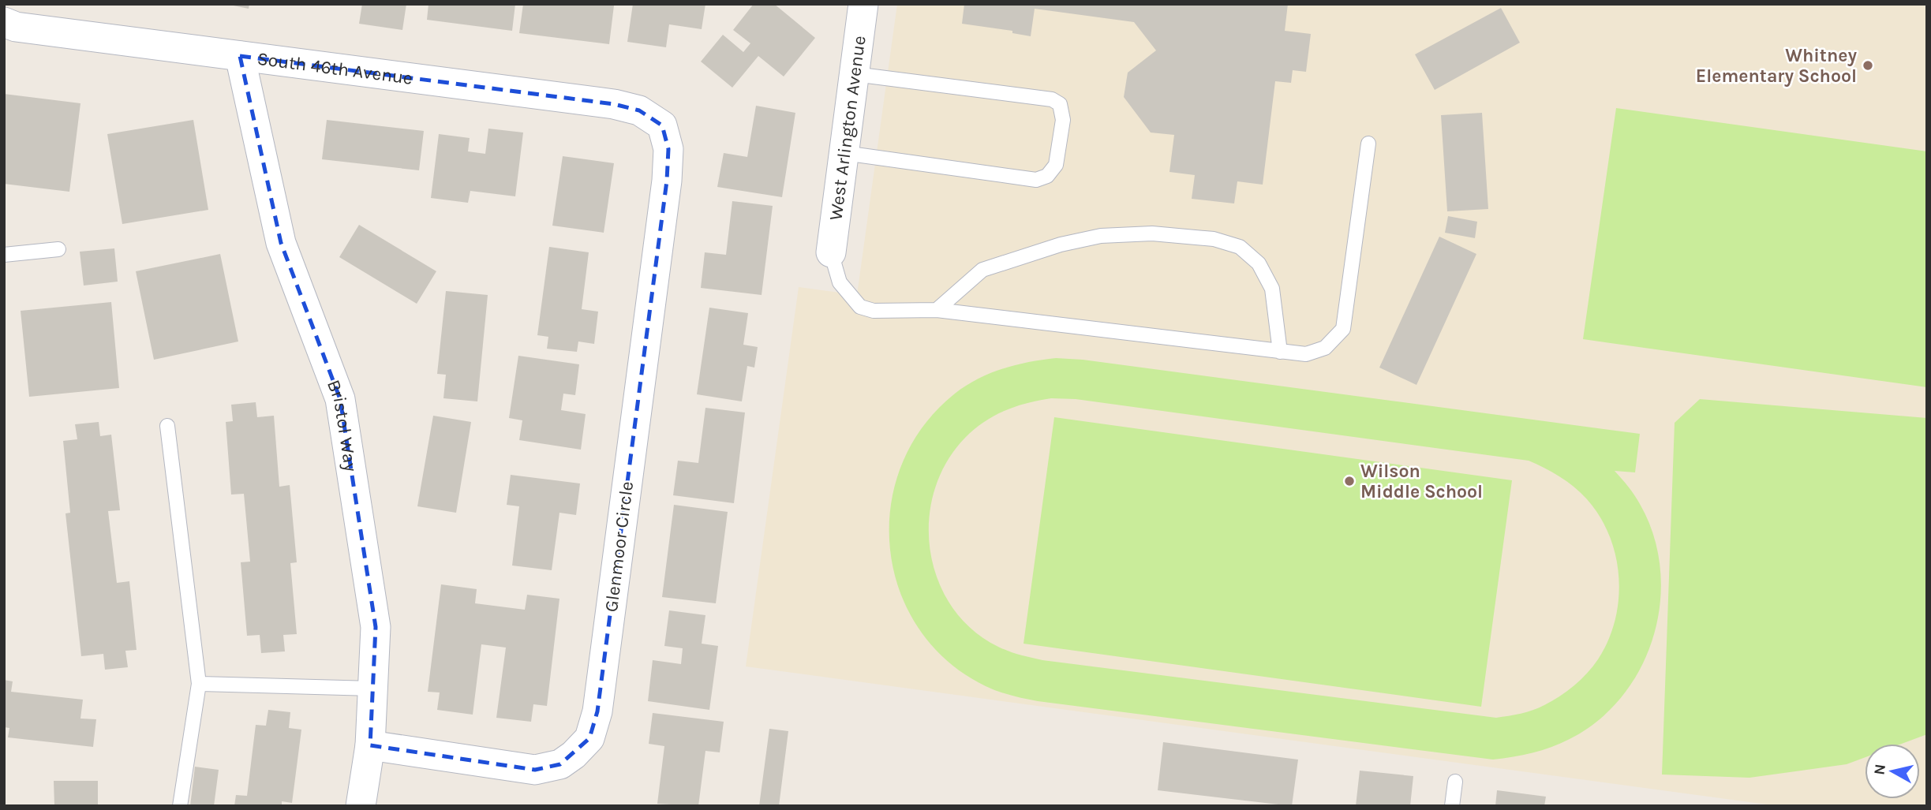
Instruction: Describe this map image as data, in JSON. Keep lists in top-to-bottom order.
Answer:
{
  "streets": {
    "street": [
      "South 46th Avenue",
      "West Arlington Avenue",
      "Bristol Way",
      "Glenmoor Circle"
    ]
  },
  "crossings": [
    ["South 46th Avenue", "Bristol Way"],
    ["South 46th Avenue", "Glenmoor Circle"],
    ["Bristol Way", "Glenmoor Circle"]
  ],
  "places": ["Whitney Elementary School", "Wilson Middle School"],
  "north": "left"
}
